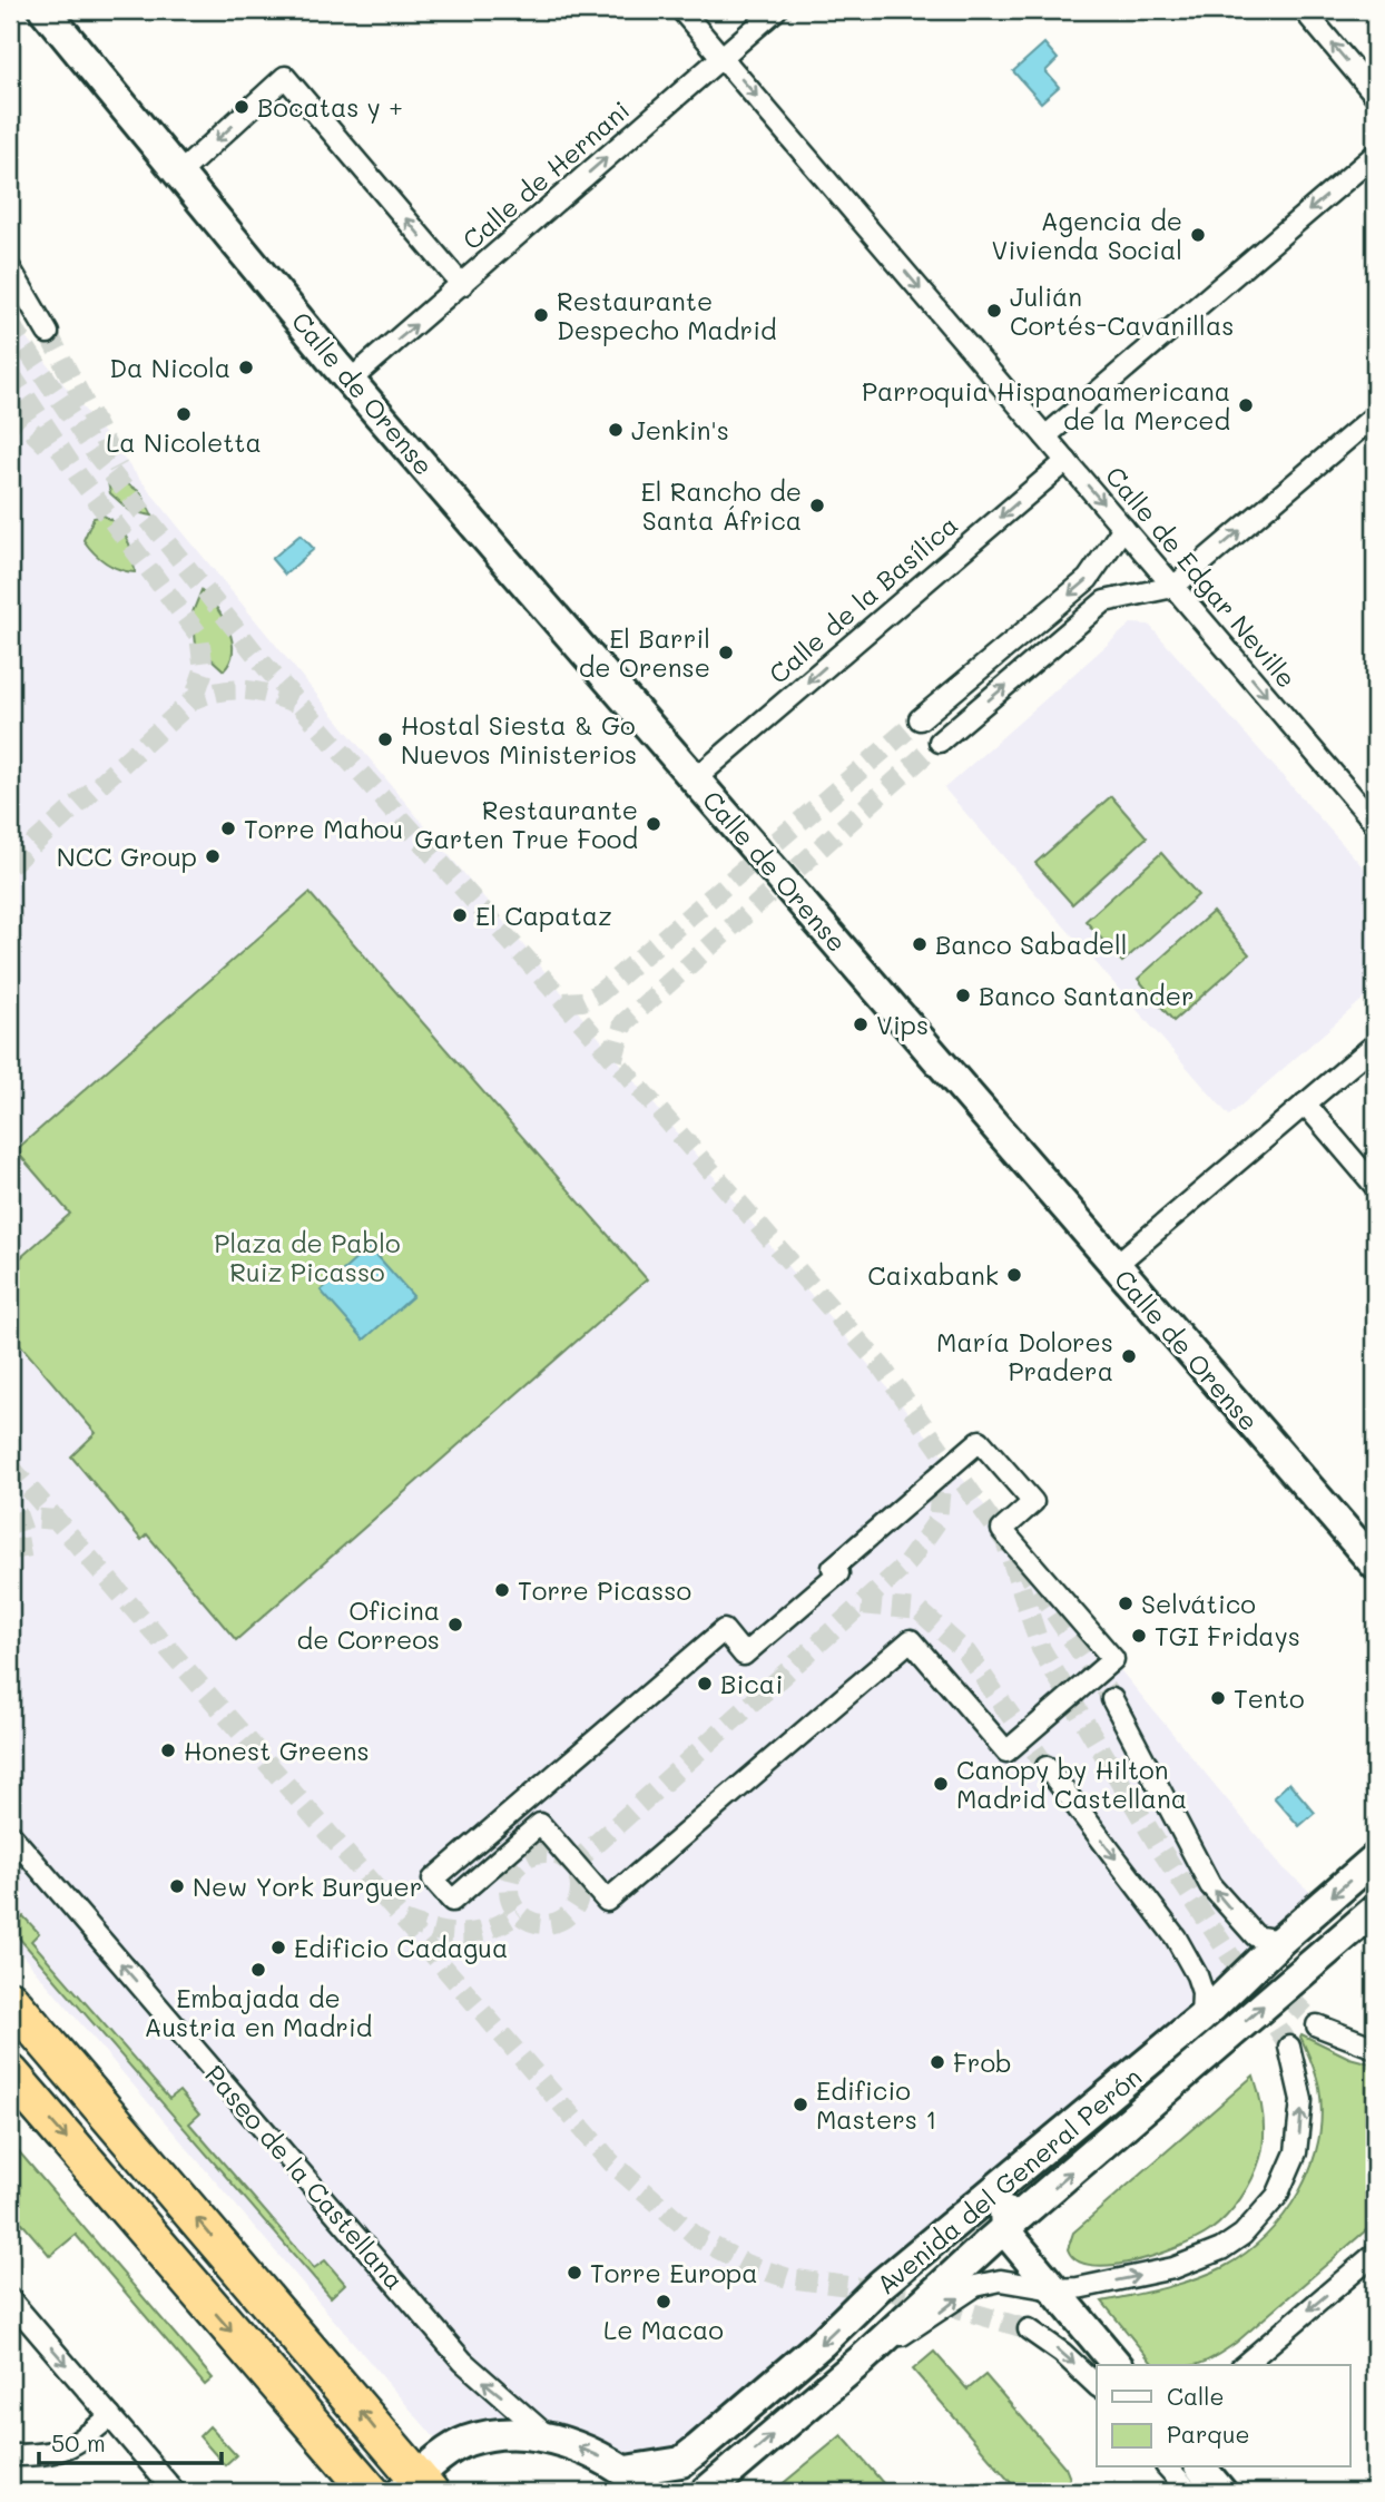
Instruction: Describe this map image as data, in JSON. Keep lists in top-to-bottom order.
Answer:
{
  "streets": {
    "street": [
      "Calle de Hernani",
      "Calle de Orense",
      "Calle de Edgar Neville",
      "Calle de la Basílica",
      "Paseo de la Castellana",
      "Avenida del General Perón"
    ]
  },
  "crossings": [
    ["Calle de Hernani", "Calle de Orense"],
    ["Calle de Hernani", "Calle de Edgar Neville"],
    ["Calle de Orense", "Calle de la Basílica"],
    ["Calle de Edgar Neville", "Calle de la Basílica"]
  ],
  "one_way": ["Calle de Hernani", "Calle de Edgar Neville", "Paseo de la Castellana"],
  "parks": ["Plaza de Pablo Ruiz Picasso"],
  "places": [
    "Bocatas y +",
    "Agencia de Vivienda Social",
    "Julián Cortés-Cavanillas",
    "Restaurante Despecho Madrid",
    "Da Nicola",
    "Parroquia Hispanoamericana de la Merced",
    "La Nicoletta",
    "Jenkin's",
    "El Rancho de Santa África",
    "El Barril de Orense",
    "Hostal Siesta & Go Nuevos Ministerios",
    "Restaurante Garten True Food",
    "Torre Mahou",
    "NCC Group",
    "El Capataz",
    "Banco Sabadell",
    "Banco Santander",
    "Vips",
    "Caixabank",
    "María Dolores Pradera",
    "Torre Picasso",
    "Selvático",
    "Oficina de Correos",
    "TGI Fridays",
    "Bicai",
    "Tento",
    "Honest Greens",
    "Canopy by Hilton Madrid Castellana",
    "New York Burguer",
    "Edificio Cadagua",
    "Embajada de Austria en Madrid",
    "Frob",
    "Edificio Masters 1",
    "Torre Europa",
    "Le Macao"
  ],
  "legend": ["Calle", "Parque"],
  "scale_bar": "50 m"
}
